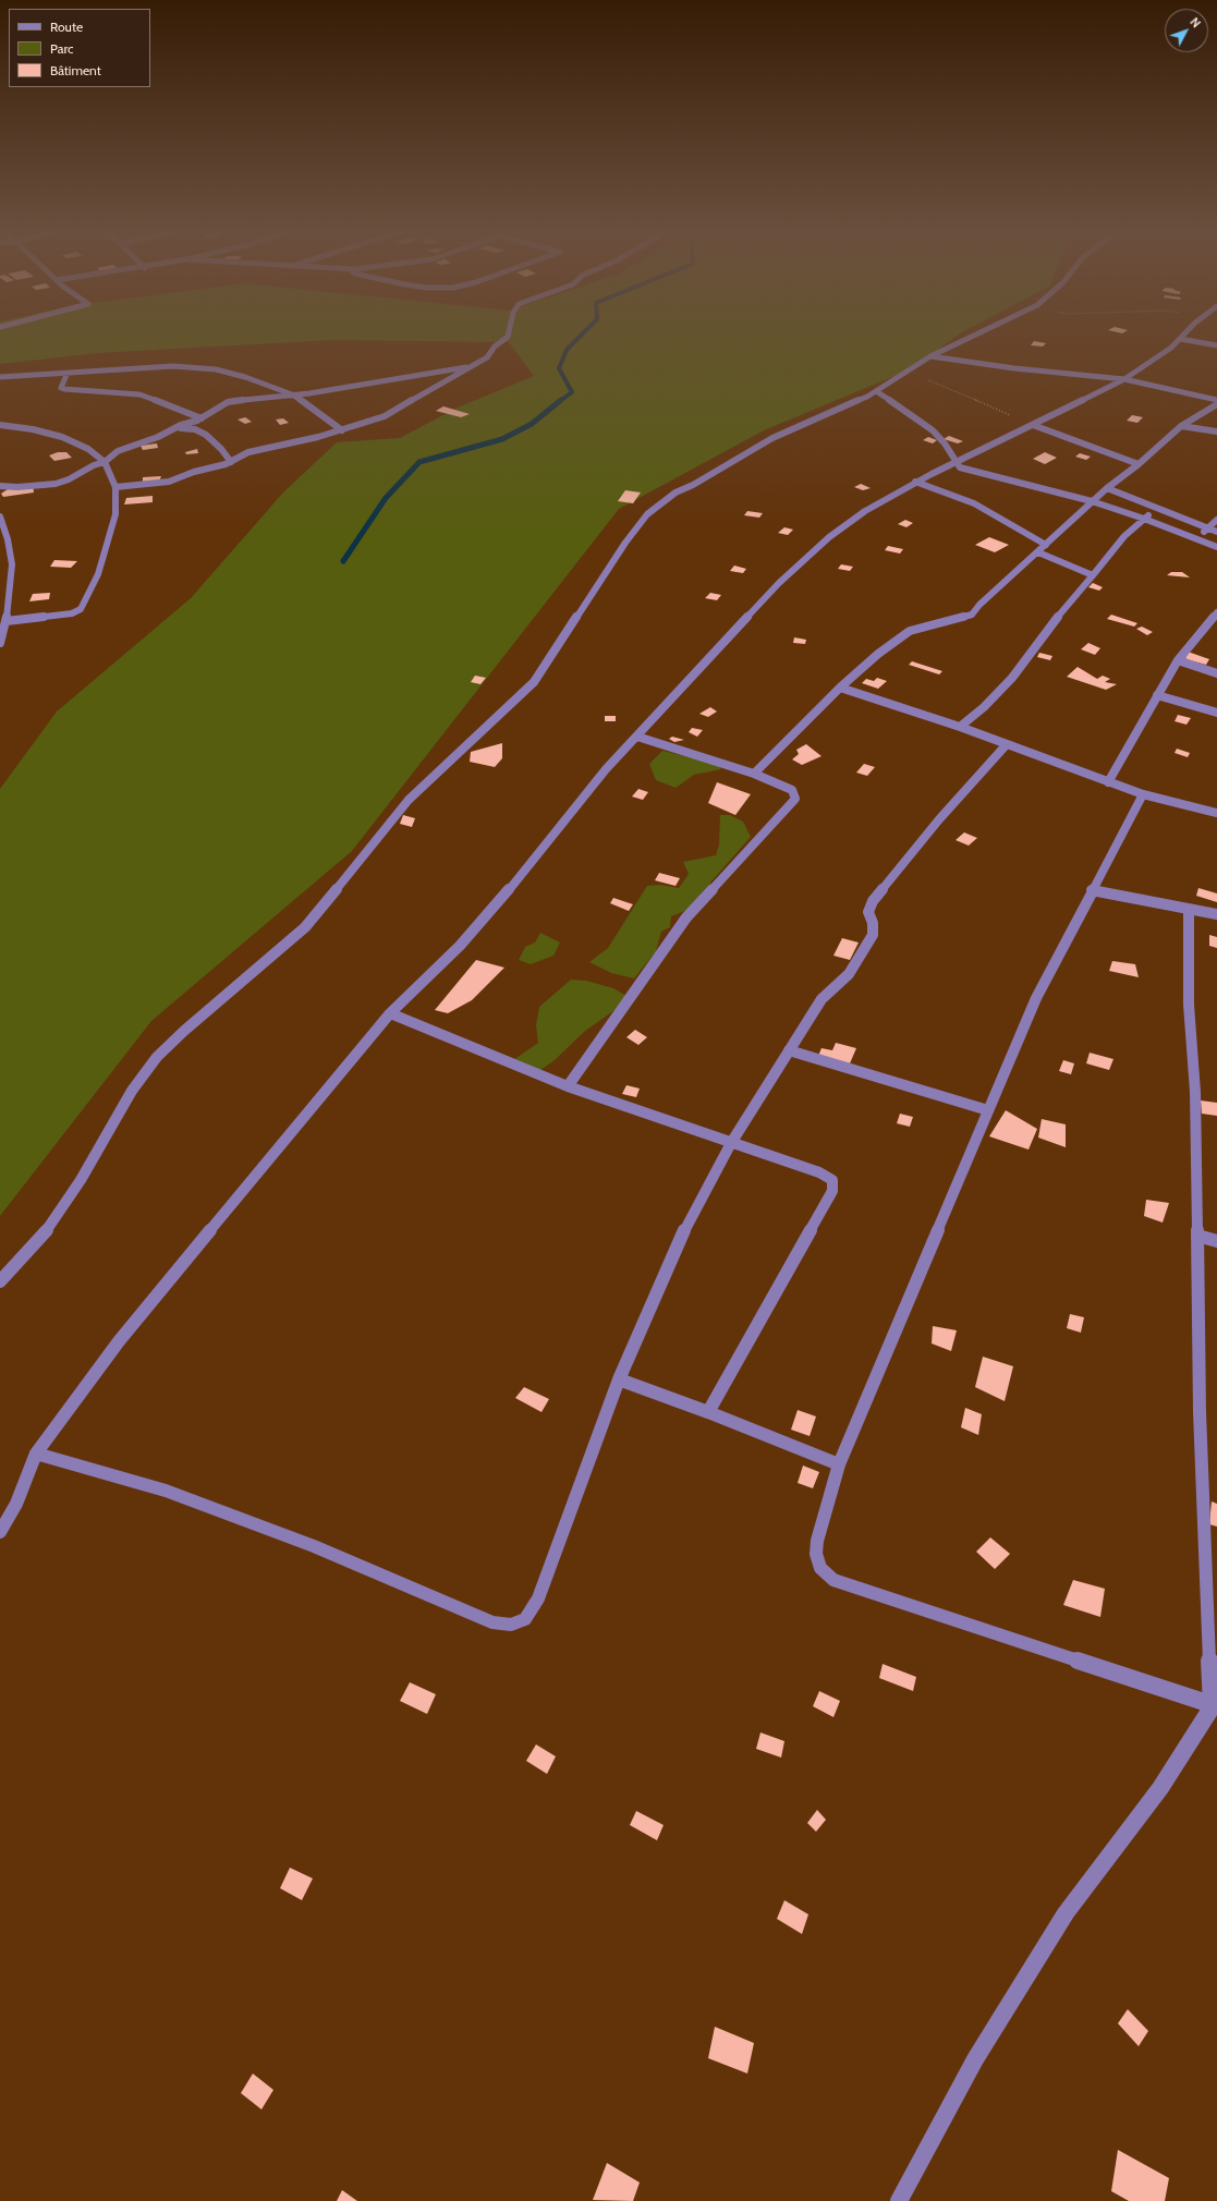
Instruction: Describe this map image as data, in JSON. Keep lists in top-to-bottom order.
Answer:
{
  "legend": ["Route", "Parc", "Bâtiment"],
  "north": "top right"
}
